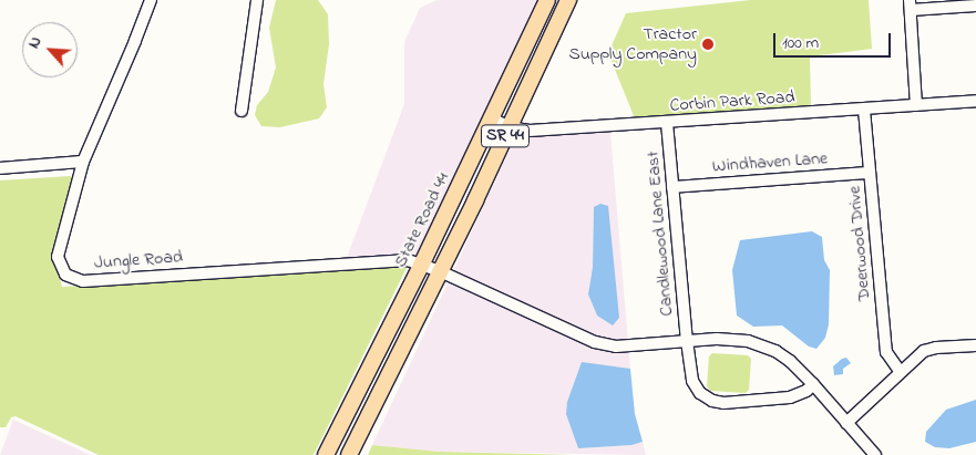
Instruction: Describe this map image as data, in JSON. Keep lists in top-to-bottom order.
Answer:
{
  "streets": {
    "main road": ["SR 44", "State Road 44"],
    "street": [
      "Corbin Park Road",
      "Windhaven Lane",
      "Candlewood Lane East",
      "Deerwood Drive",
      "Jungle Road"
    ]
  },
  "crossings": [
    ["Corbin Park Road", "SR 44"],
    ["Corbin Park Road", "State Road 44"],
    ["Corbin Park Road", "Candlewood Lane East"],
    ["Corbin Park Road", "Deerwood Drive"],
    ["SR 44", "Jungle Road"],
    ["Windhaven Lane", "Candlewood Lane East"],
    ["Windhaven Lane", "Deerwood Drive"],
    ["State Road 44", "Jungle Road"],
    ["Candlewood Lane East", "Jungle Road"]
  ],
  "places": ["Tractor Supply Company"],
  "scale_bar": "100 m",
  "north": "top left"
}
